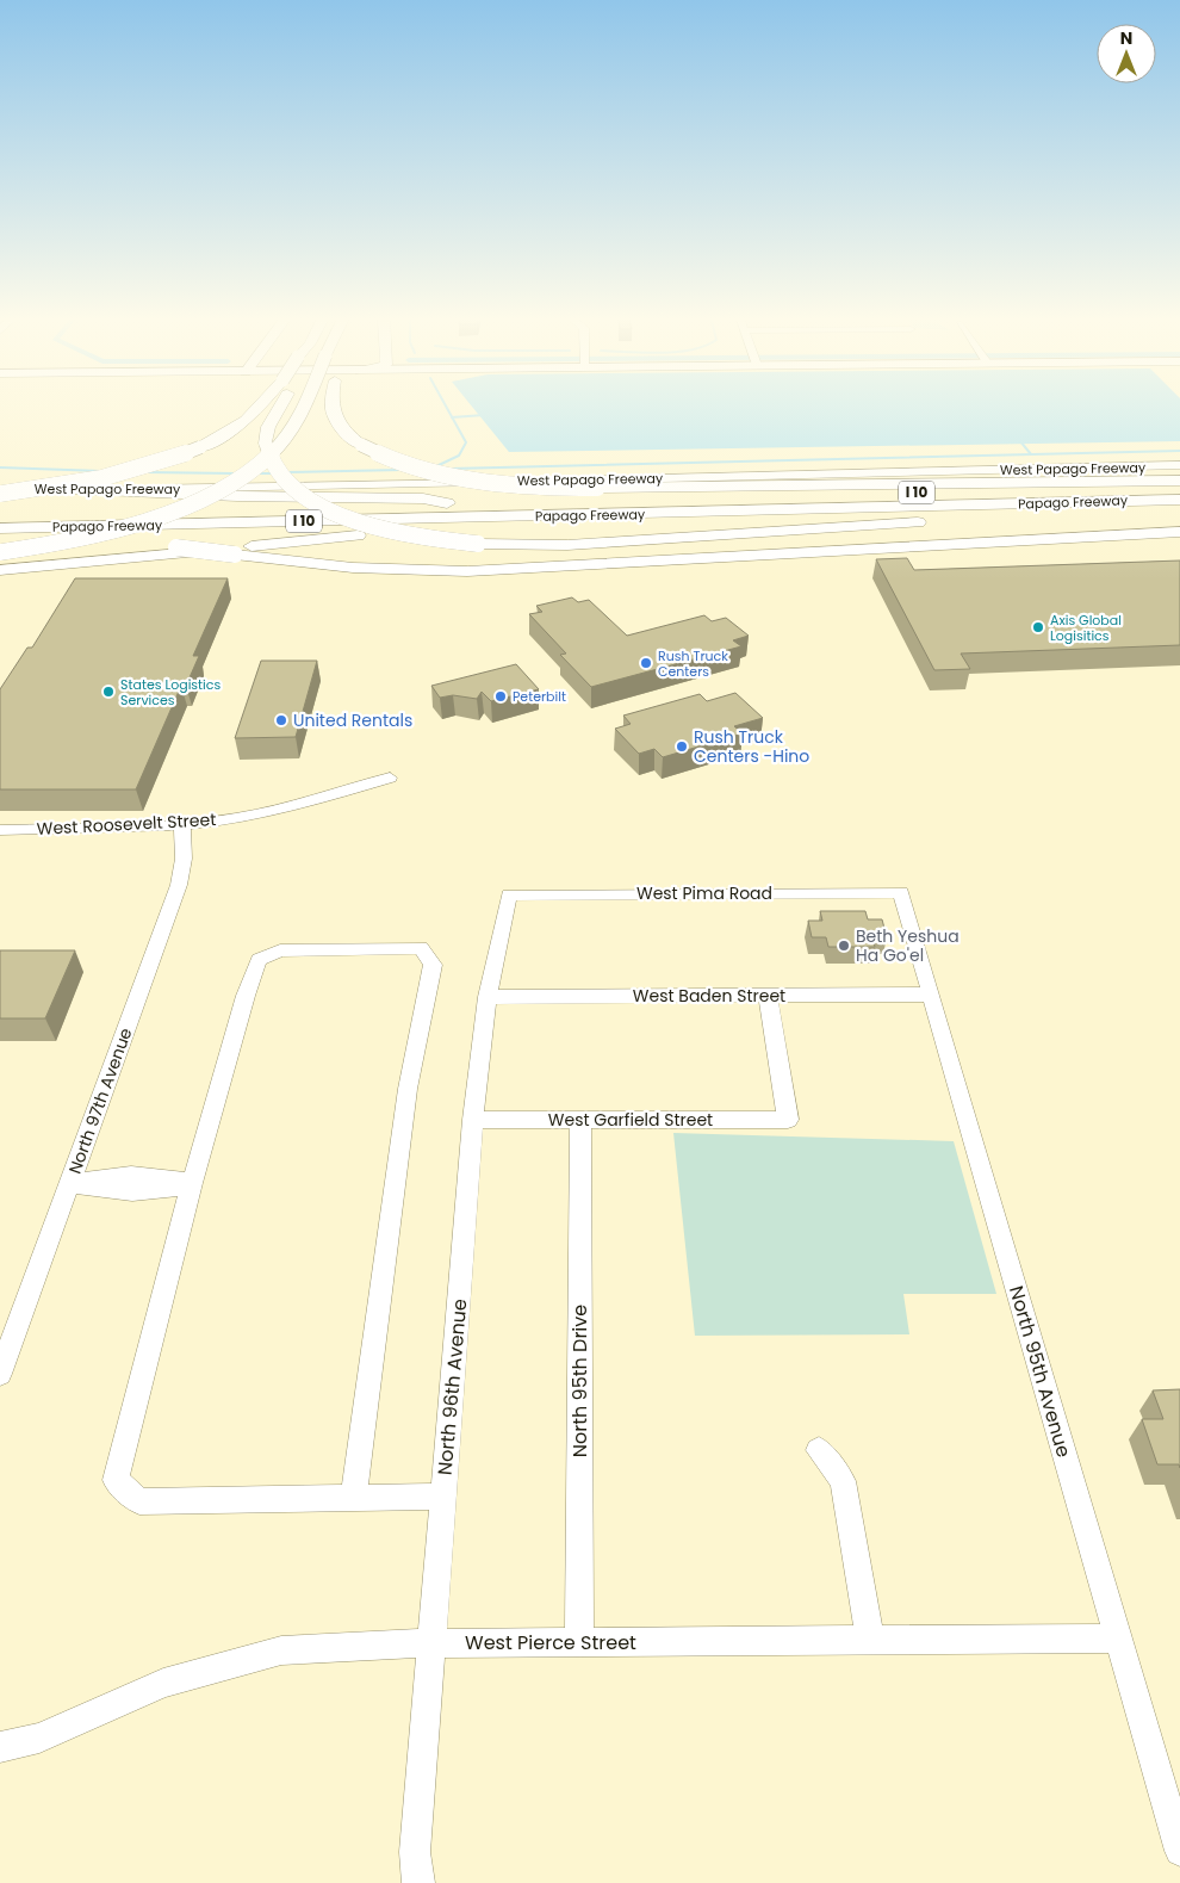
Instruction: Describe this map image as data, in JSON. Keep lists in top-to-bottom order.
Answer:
{
  "streets": {
    "highway": ["I 10", "Papago Freeway"],
    "main road": ["West Papago Freeway"],
    "street": [
      "West Roosevelt Street",
      "West Pima Road",
      "West Baden Street",
      "North 97th Avenue",
      "West Garfield Street",
      "North 95th Avenue",
      "North 95th Drive",
      "North 96th Avenue",
      "West Pierce Street"
    ]
  },
  "crossings": [
    ["West Roosevelt Street", "North 97th Avenue"],
    ["West Pima Road", "North 95th Avenue"],
    ["West Pima Road", "North 96th Avenue"],
    ["West Baden Street", "West Garfield Street"],
    ["West Baden Street", "North 95th Avenue"],
    ["West Baden Street", "North 96th Avenue"],
    ["West Garfield Street", "North 95th Drive"],
    ["West Garfield Street", "North 96th Avenue"],
    ["North 95th Avenue", "West Pierce Street"],
    ["North 95th Drive", "West Pierce Street"],
    ["North 96th Avenue", "West Pierce Street"]
  ],
  "places": [
    "Axis Global Logisitics",
    "Rush Truck Centers",
    "States Logistics Services",
    "Peterbilt",
    "United Rentals",
    "Rush Truck Centers -Hino",
    "Beth Yeshua Ha Go'el"
  ],
  "north": "top"
}
